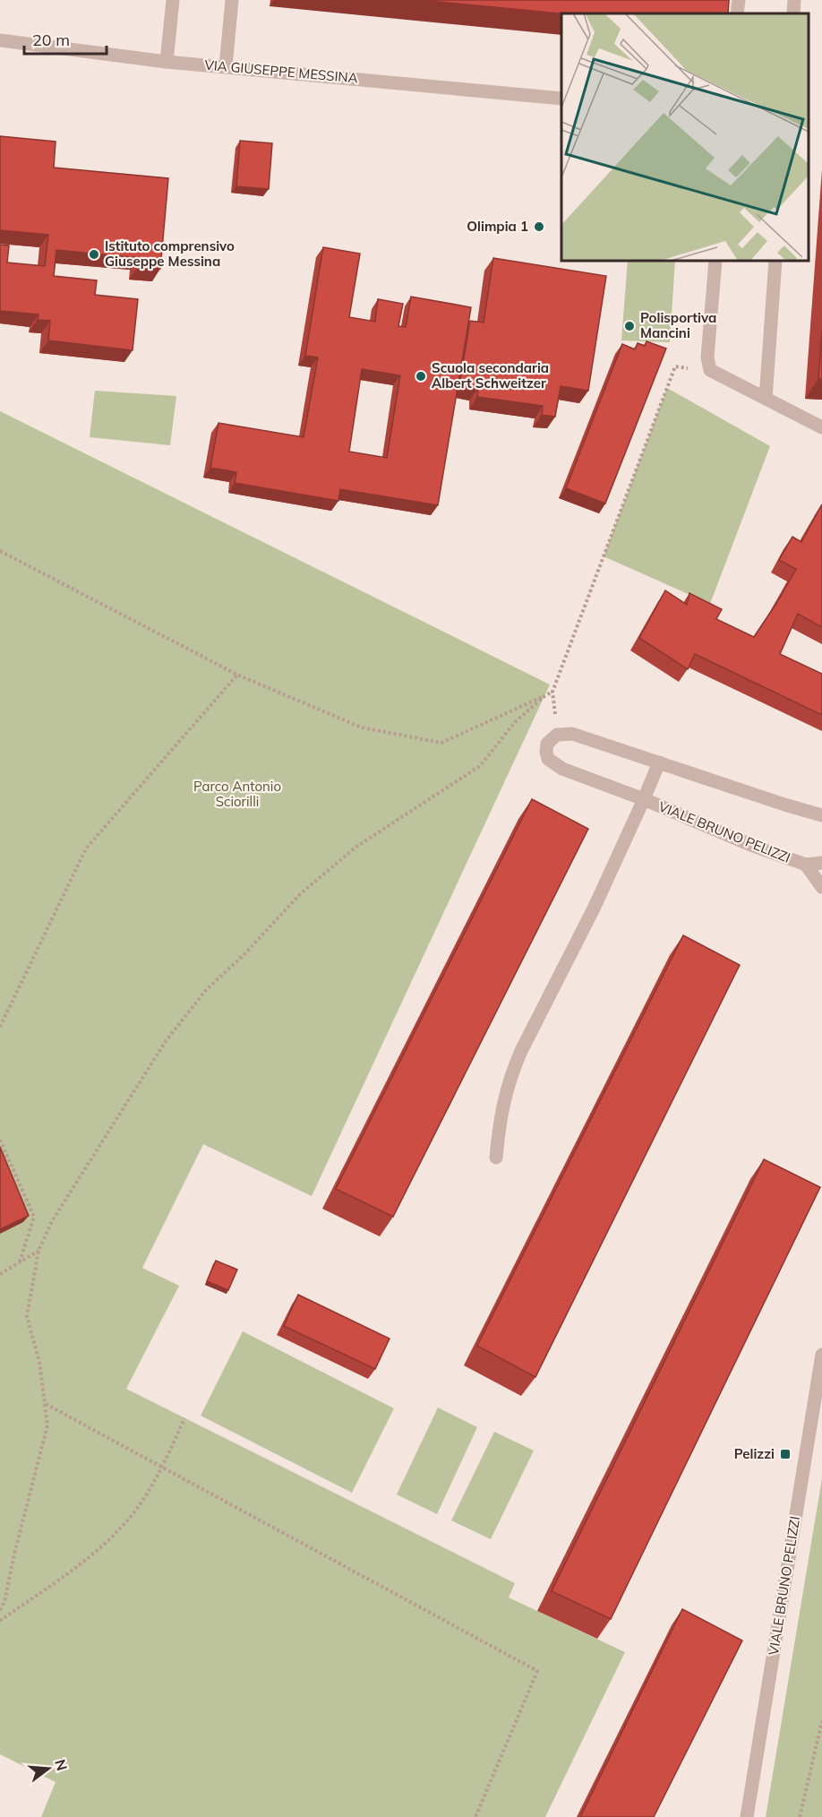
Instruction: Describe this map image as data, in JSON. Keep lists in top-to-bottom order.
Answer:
{
  "streets": {
    "street": ["VIA GIUSEPPE MESSINA", "VIALE BRUNO PELIZZI"]
  },
  "parks": ["Parco Antonio Sciorilli"],
  "places": {
    "other": [
      "Olimpia 1",
      "Istituto comprensivo Giuseppe Messina",
      "Polisportiva Mancini",
      "Scuola secondaria Albert Schweitzer"
    ],
    "transit": ["Pelizzi"]
  },
  "scale_bar": "20 m",
  "north": "right"
}
